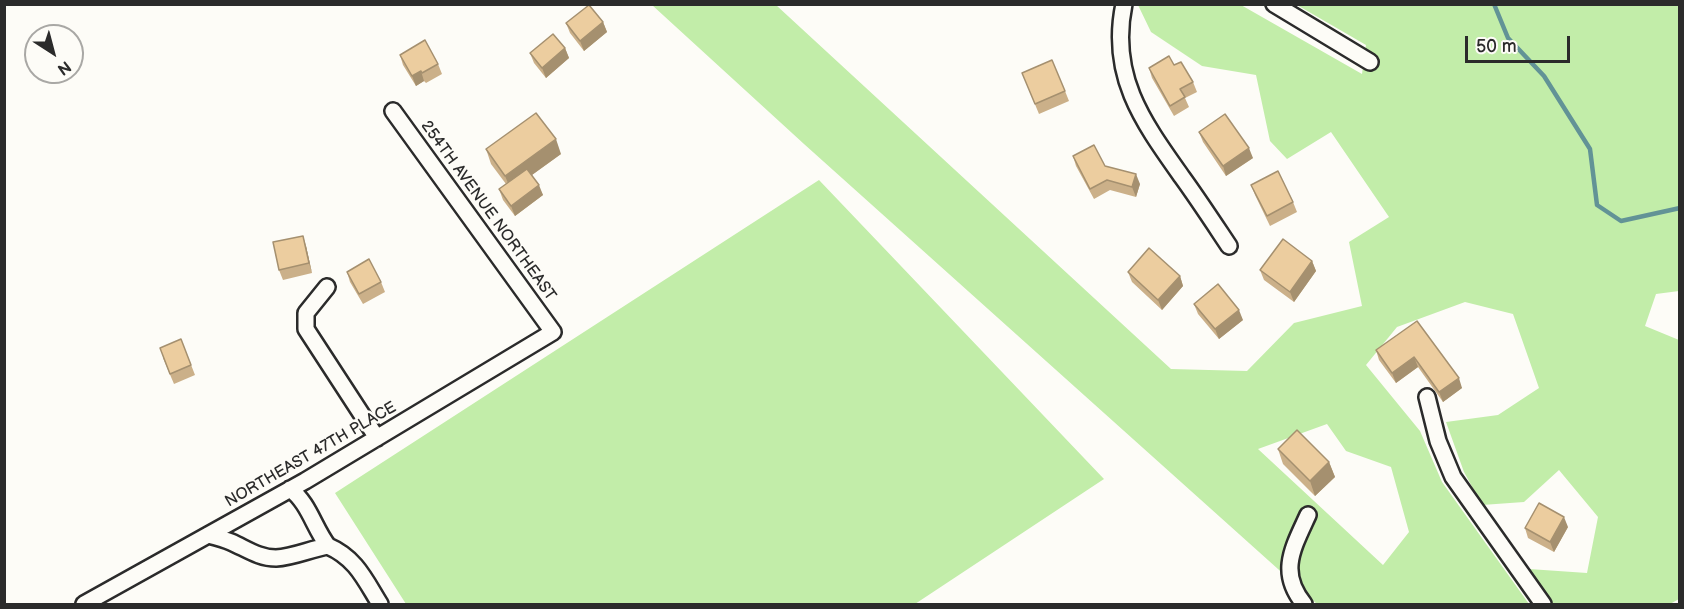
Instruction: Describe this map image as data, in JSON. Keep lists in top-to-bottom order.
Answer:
{
  "streets": {
    "street": ["254TH AVENUE NORTHEAST", "NORTHEAST 47TH PLACE"]
  },
  "crossings": [
    ["254TH AVENUE NORTHEAST", "NORTHEAST 47TH PLACE"]
  ],
  "scale_bar": "50 m",
  "north": "bottom right"
}
